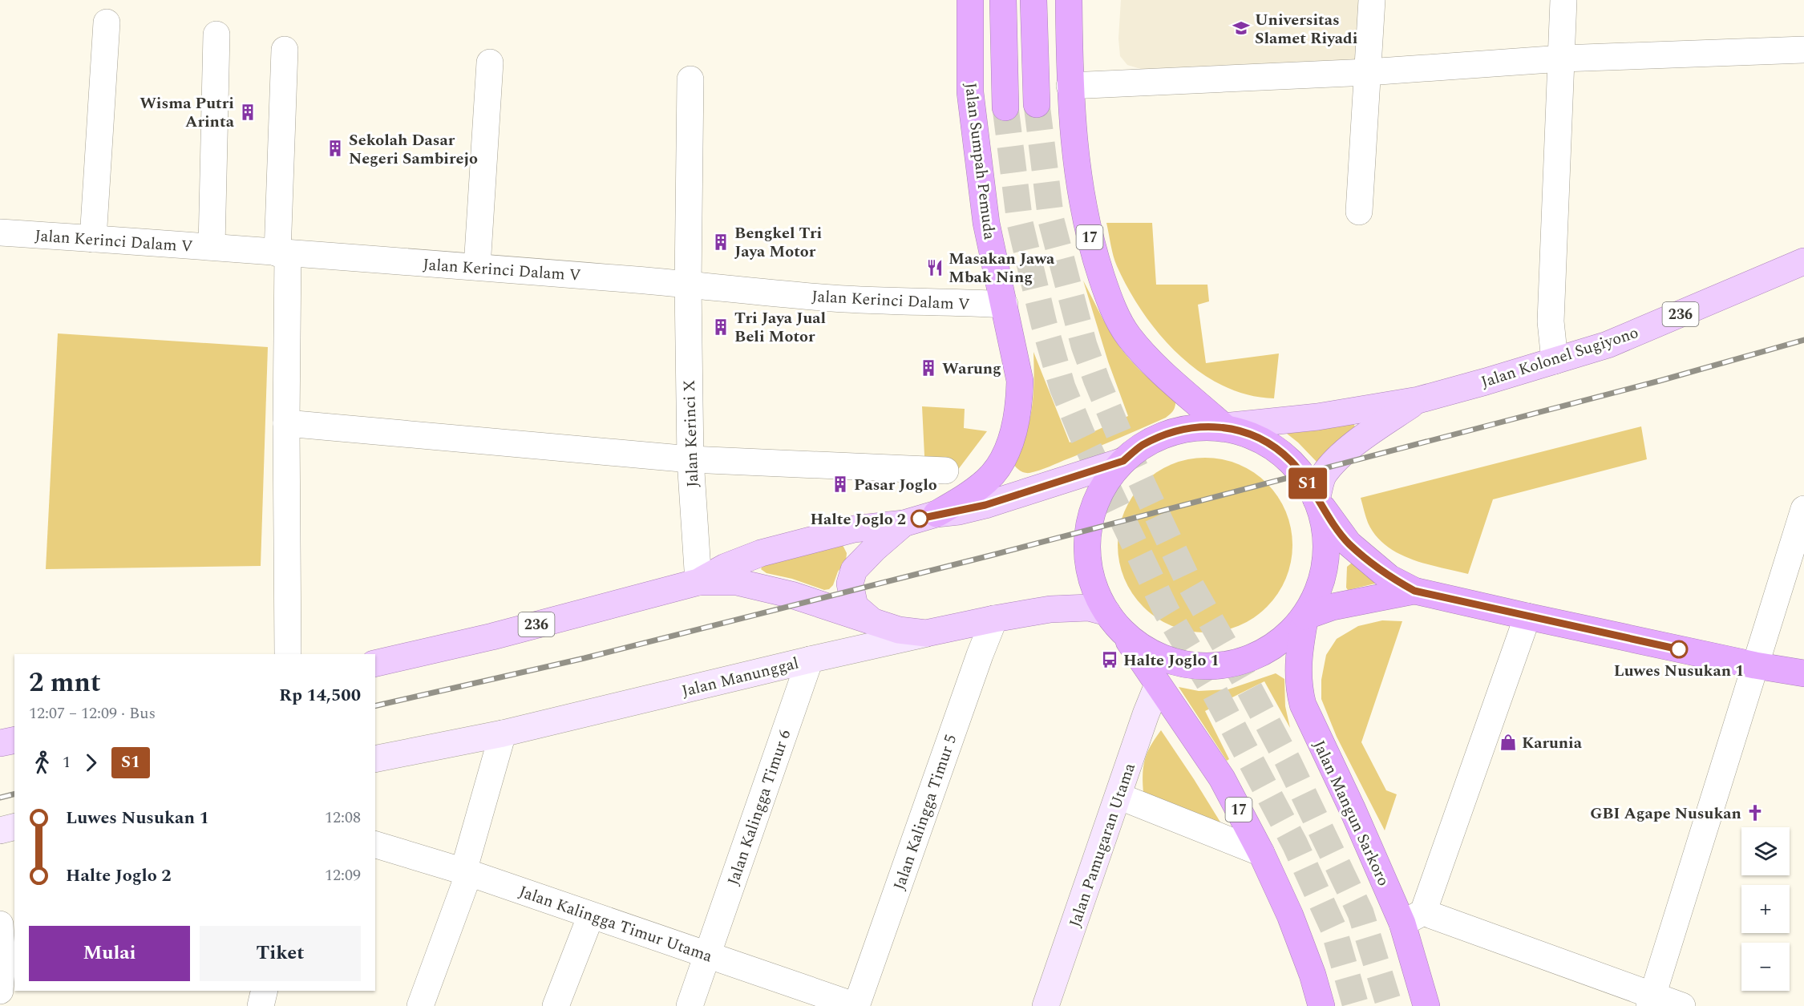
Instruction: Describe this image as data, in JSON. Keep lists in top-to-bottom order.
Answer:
{
  "streets": {
    "highway": ["Jalan Sumpah Pemuda", "17", "Jalan Mangun Sarkoro"],
    "main road": ["236", "Jalan Kolonel Sugiyono", "Jalan Manunggal"],
    "street": [
      "Jalan Kerinci Dalam V",
      "Jalan Kerinci X",
      "Jalan Kalingga Timur 6",
      "Jalan Kalingga Timur 5",
      "Jalan Pamugaran Utama",
      "Jalan Kalingga Timur Utama"
    ]
  },
  "crossings": [
    ["Jalan Sumpah Pemuda", "Jalan Kerinci Dalam V"],
    ["Jalan Sumpah Pemuda", "236"],
    ["17", "236"],
    ["17", "Jalan Kolonel Sugiyono"],
    ["17", "Jalan Manunggal"],
    ["17", "Jalan Mangun Sarkoro"],
    ["17", "Jalan Pamugaran Utama"],
    ["Jalan Kerinci Dalam V", "Jalan Kerinci X"],
    ["236", "Jalan Kerinci X"],
    ["236", "Jalan Manunggal"],
    ["Jalan Manunggal", "Jalan Kalingga Timur 6"],
    ["Jalan Manunggal", "Jalan Kalingga Timur 5"],
    ["Jalan Kalingga Timur 6", "Jalan Kalingga Timur Utama"],
    ["Jalan Kalingga Timur 5", "Jalan Kalingga Timur Utama"]
  ],
  "places": {
    "school or university": ["Universitas Slamet Riyadi"],
    "building": [
      "Wisma Putri Arinta",
      "Sekolah Dasar Negeri Sambirejo",
      "Bengkel Tri Jaya Motor",
      "Tri Jaya Jual Beli Motor",
      "Warung",
      "Pasar Joglo"
    ],
    "restaurant": ["Masakan Jawa Mbak Ning"],
    "other": ["Halte Joglo 2", "Luwes Nusukan 1"],
    "bus stop": ["Halte Joglo 1"],
    "shop": ["Karunia"],
    "church": ["GBI Agape Nusukan"]
  },
  "lines": ["bus line S1"],
  "page": {
    "on_map": "S1",
    "heading": ["2 mnt", "12:07 – 12:09 · Bus", "Rp 14,500"],
    "legs": ["1", "S1"],
    "list": [
      {
        "name": "Luwes Nusukan 1",
        "value": "12:08"
      },
      {
        "name": "Halte Joglo 2",
        "value": "12:09"
      }
    ],
    "map_buttons": ["+", "−"],
    "buttons": ["Mulai", "Tiket"]
  }
}
